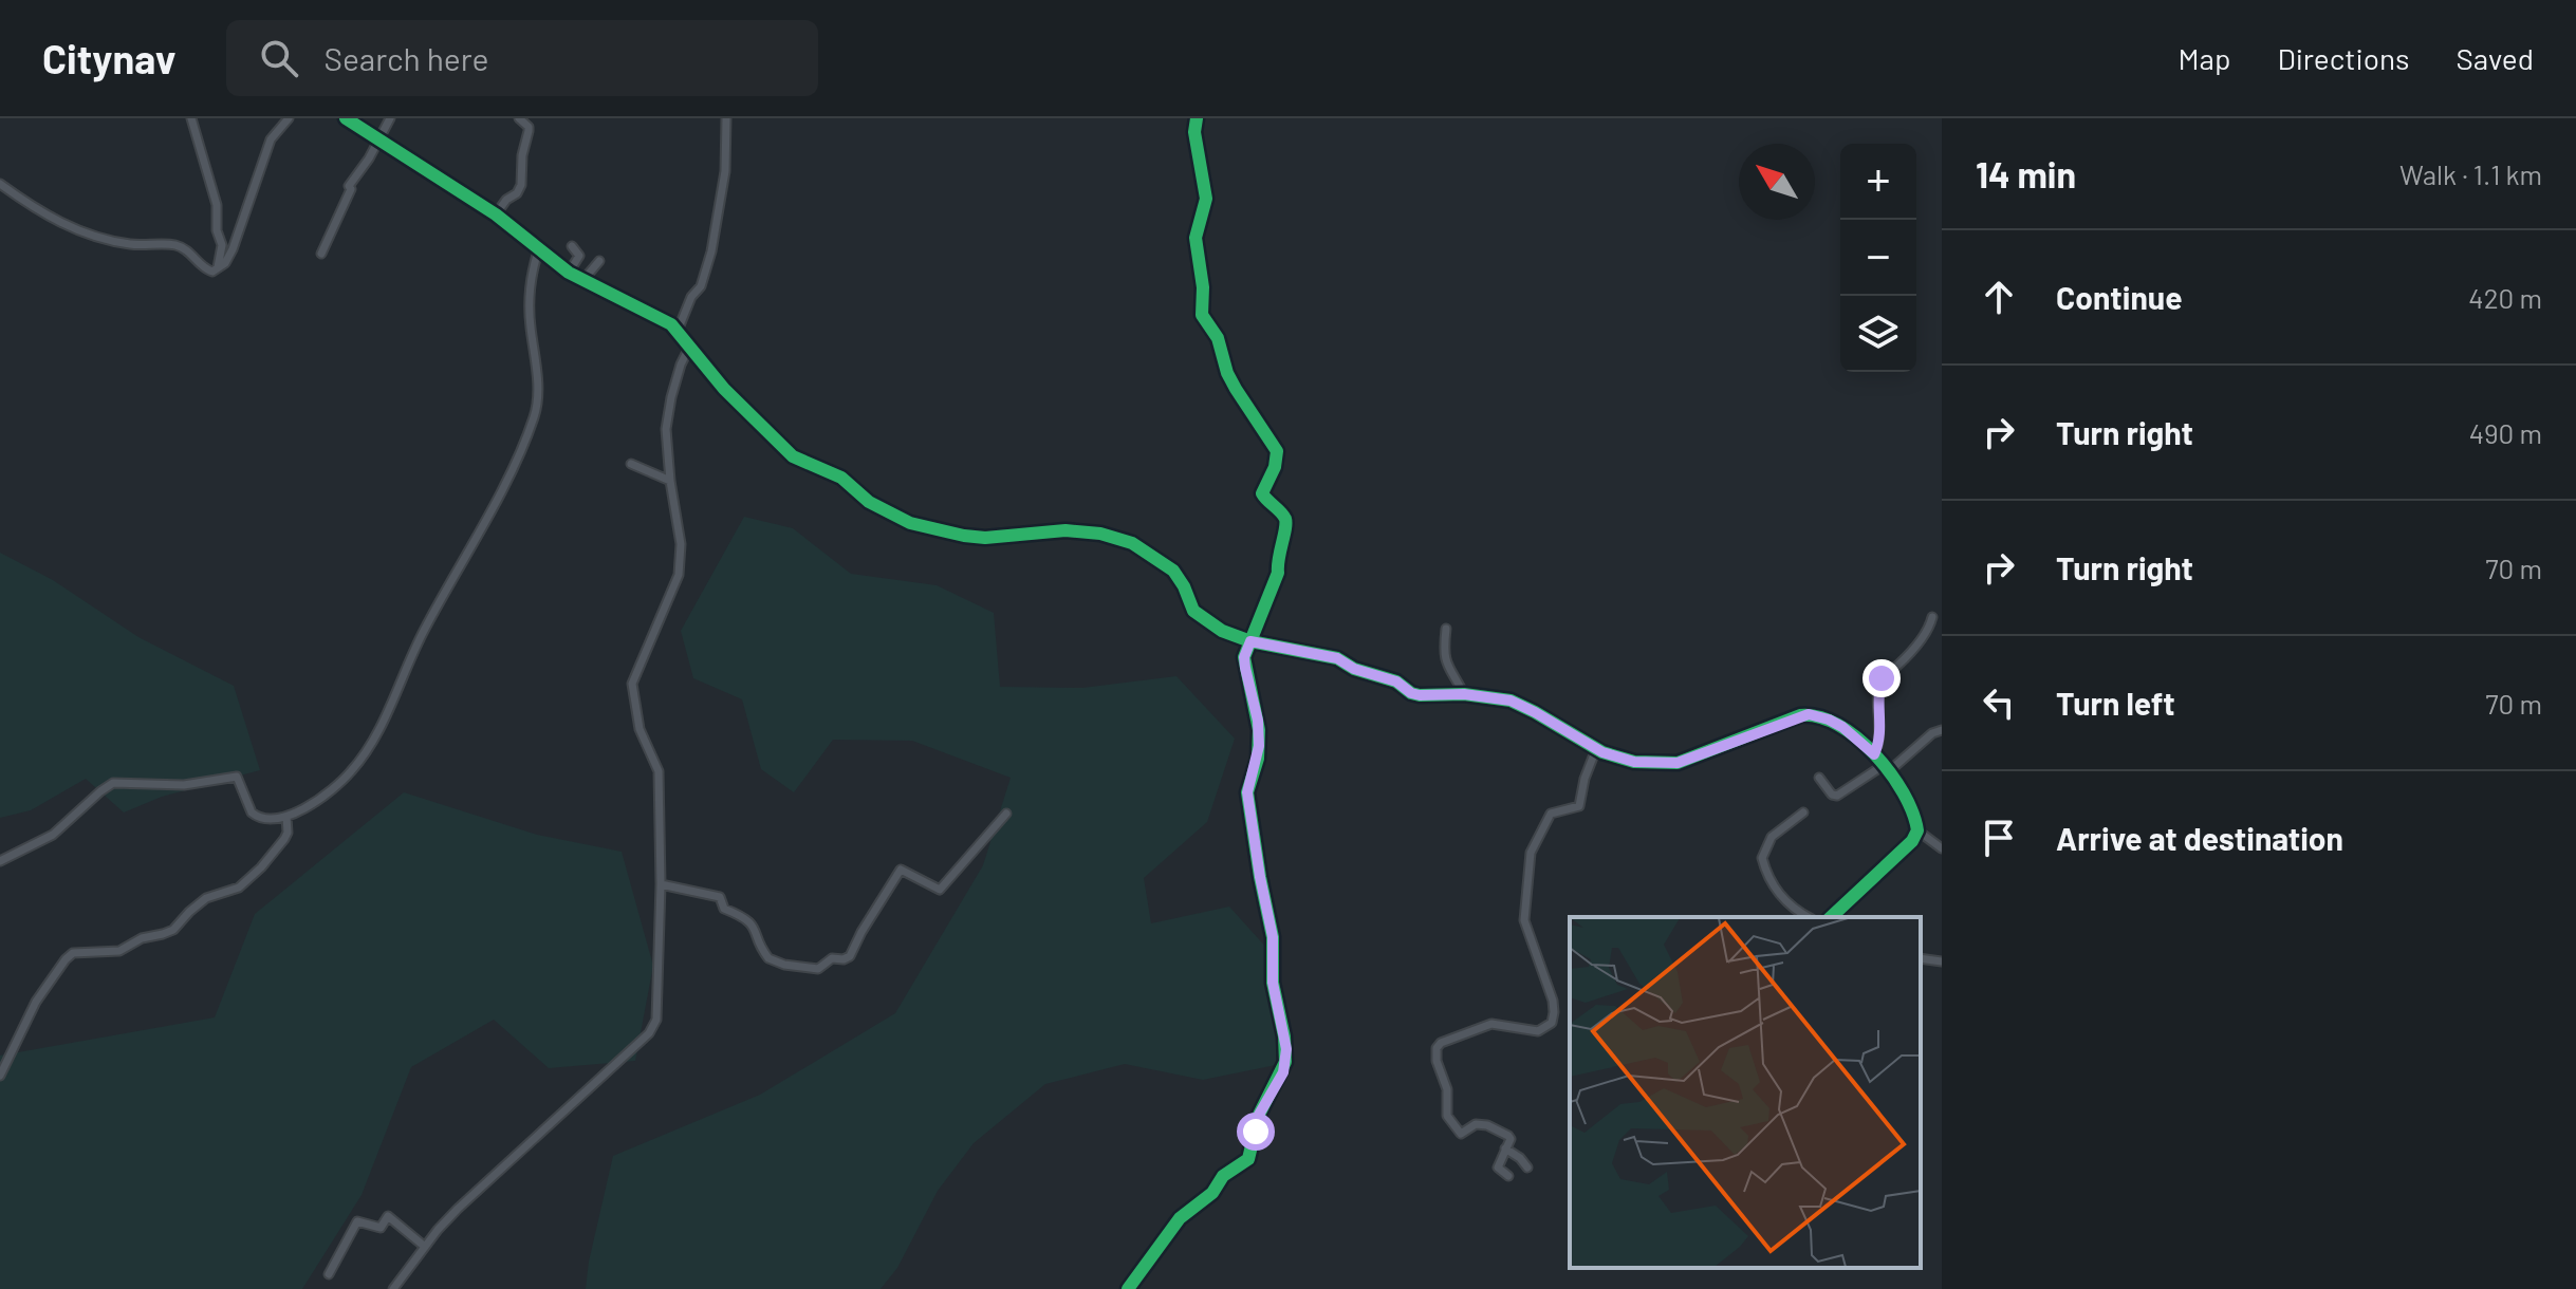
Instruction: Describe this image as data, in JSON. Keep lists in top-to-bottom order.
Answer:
{
  "north": "top left",
  "page": {
    "header": "Citynav",
    "search": "Search here",
    "nav": ["Map", "Directions", "Saved"],
    "heading": ["14 min", "Walk · 1.1 km"],
    "map_buttons": ["+", "−"],
    "list": [
      ["Continue", "420 m"],
      ["Turn right", "490 m"],
      ["Turn right", "70 m"],
      ["Turn left", "70 m"],
      "Arrive at destination"
    ]
  }
}
